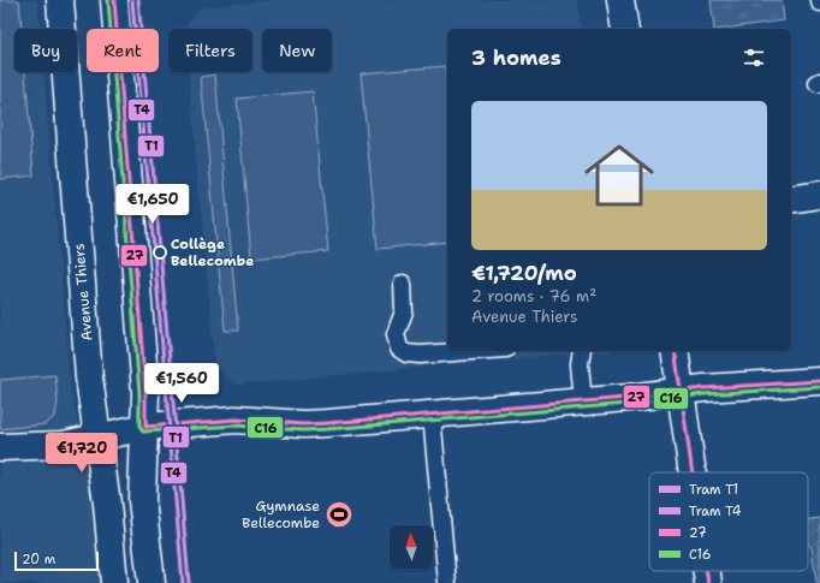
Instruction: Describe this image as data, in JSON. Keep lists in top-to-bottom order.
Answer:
{
  "streets": {
    "main road": ["Avenue Thiers"]
  },
  "places": {
    "other": ["Collège Bellecombe"],
    "sports": ["Gymnase Bellecombe"]
  },
  "lines": [
    "tram line T1",
    "tram line T4",
    "transit line 27",
    "transit line C16"
  ],
  "legend": [
    "Tram T1",
    "Tram T4",
    "27",
    "C16"
  ],
  "scale_bar": "20 m",
  "north": "top",
  "page": {
    "chip": [
      "Buy",
      "Rent",
      "Filters",
      "New"
    ],
    "heading": "3 homes",
    "list": [
      {
        "name": "€1,720/mo",
        "note": "2 rooms · 76 m² · Avenue Thiers"
      }
    ],
    "price": ["€1,650", "€1,560", "€1,720"],
    "scale": "20 m"
  }
}
